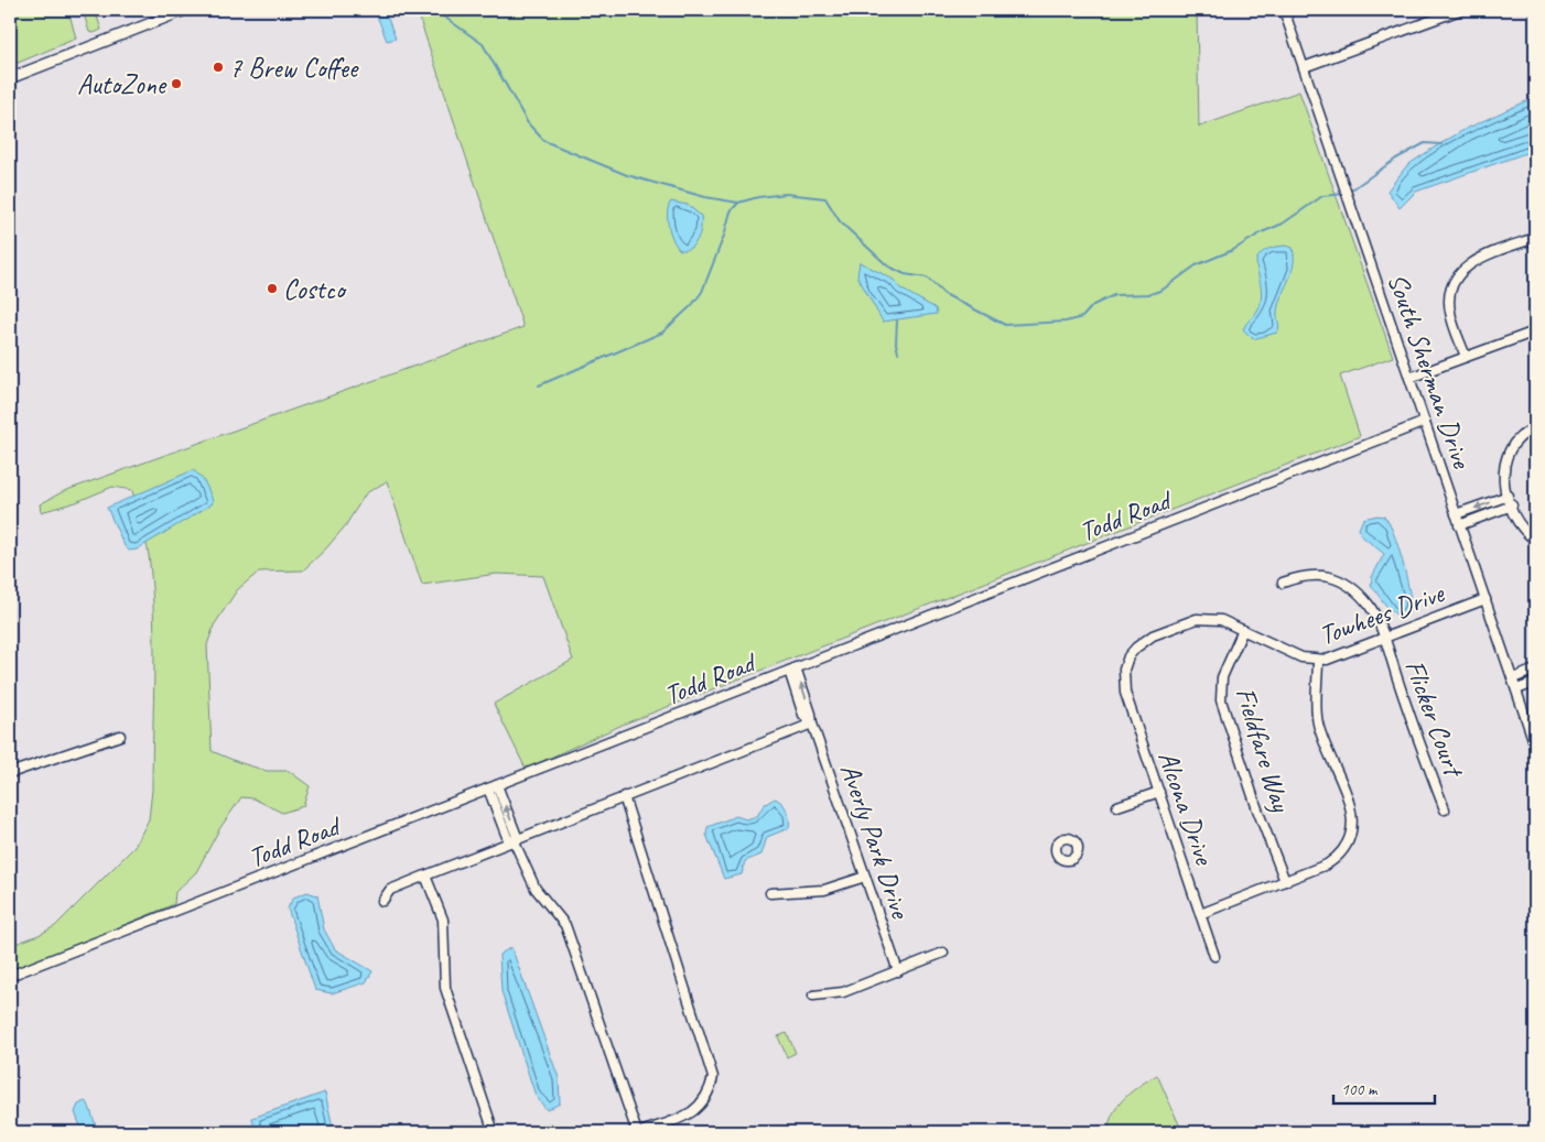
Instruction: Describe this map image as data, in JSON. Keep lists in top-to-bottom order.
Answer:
{
  "streets": {
    "street": [
      "South Sherman Drive",
      "Todd Road",
      "Towhees Drive",
      "Flicker Court",
      "Fieldfare Way",
      "Alcona Drive",
      "Averly Park Drive"
    ]
  },
  "crossings": [
    ["South Sherman Drive", "Todd Road"],
    ["South Sherman Drive", "Towhees Drive"],
    ["Todd Road", "Averly Park Drive"],
    ["Towhees Drive", "Flicker Court"],
    ["Towhees Drive", "Fieldfare Way"],
    ["Towhees Drive", "Alcona Drive"]
  ],
  "places": ["7 Brew Coffee", "AutoZone", "Costco"],
  "scale_bar": "100 m"
}
